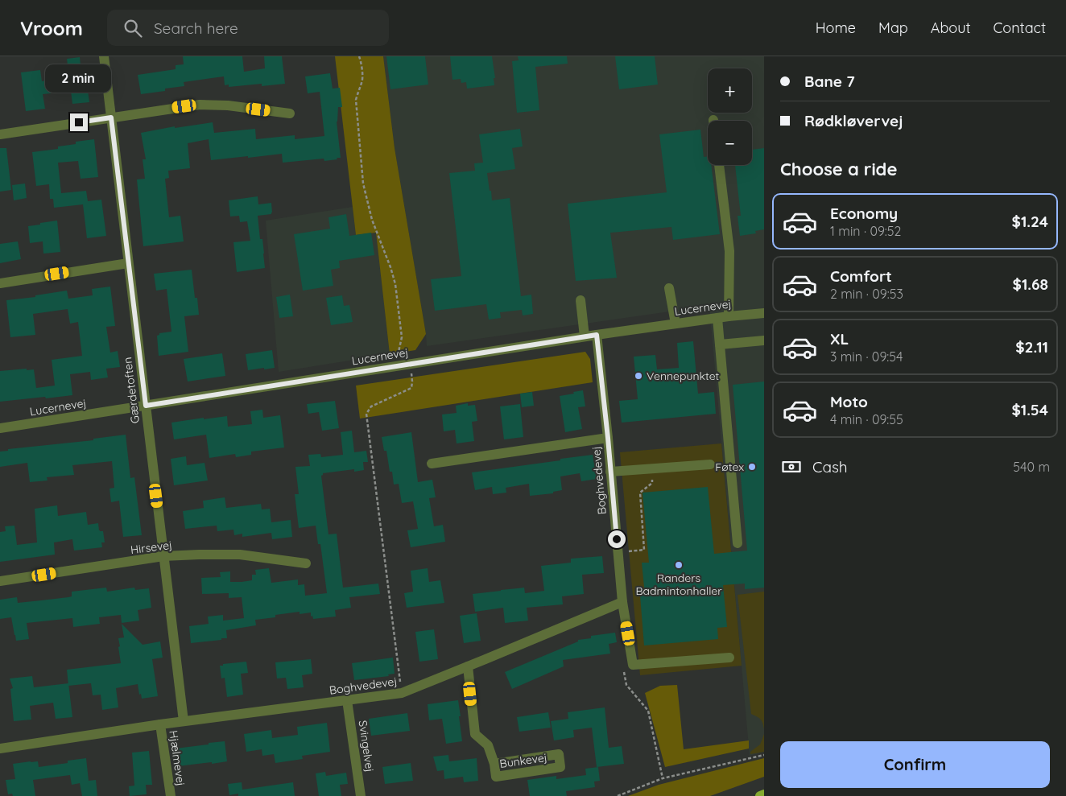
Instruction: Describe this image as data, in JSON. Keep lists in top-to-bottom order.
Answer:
{
  "streets": {
    "street": [
      "Lucernevej",
      "Gærdetoften",
      "Boghvedevej",
      "Hirsevej",
      "Svingelvej",
      "Hjælmevej",
      "Bunkevej"
    ]
  },
  "crossings": [
    ["Lucernevej", "Gærdetoften"],
    ["Lucernevej", "Boghvedevej"],
    ["Gærdetoften", "Boghvedevej"],
    ["Gærdetoften", "Hirsevej"],
    ["Boghvedevej", "Svingelvej"],
    ["Boghvedevej", "Hjælmevej"],
    ["Boghvedevej", "Bunkevej"]
  ],
  "places": ["Vennepunktet", "Føtex", "Randers Badmintonhaller"],
  "page": {
    "header": "Vroom",
    "search": "Search here",
    "nav": [
      "Home",
      "Map",
      "About",
      "Contact"
    ],
    "banner": ["Bane 7", "Rødkløvervej"],
    "bubble": "2 min",
    "map_buttons": ["+", "−"],
    "heading": "Choose a ride",
    "list": [
      {
        "name": "Economy",
        "note": "1 min · 09:52",
        "value": "$1.24"
      },
      {
        "name": "Comfort",
        "note": "2 min · 09:53",
        "value": "$1.68"
      },
      {
        "name": "XL",
        "note": "3 min · 09:54",
        "value": "$2.11"
      },
      {
        "name": "Moto",
        "note": "4 min · 09:55",
        "value": "$1.54"
      }
    ],
    "pay": ["Cash", "540 m"],
    "buttons": "Confirm"
  }
}
